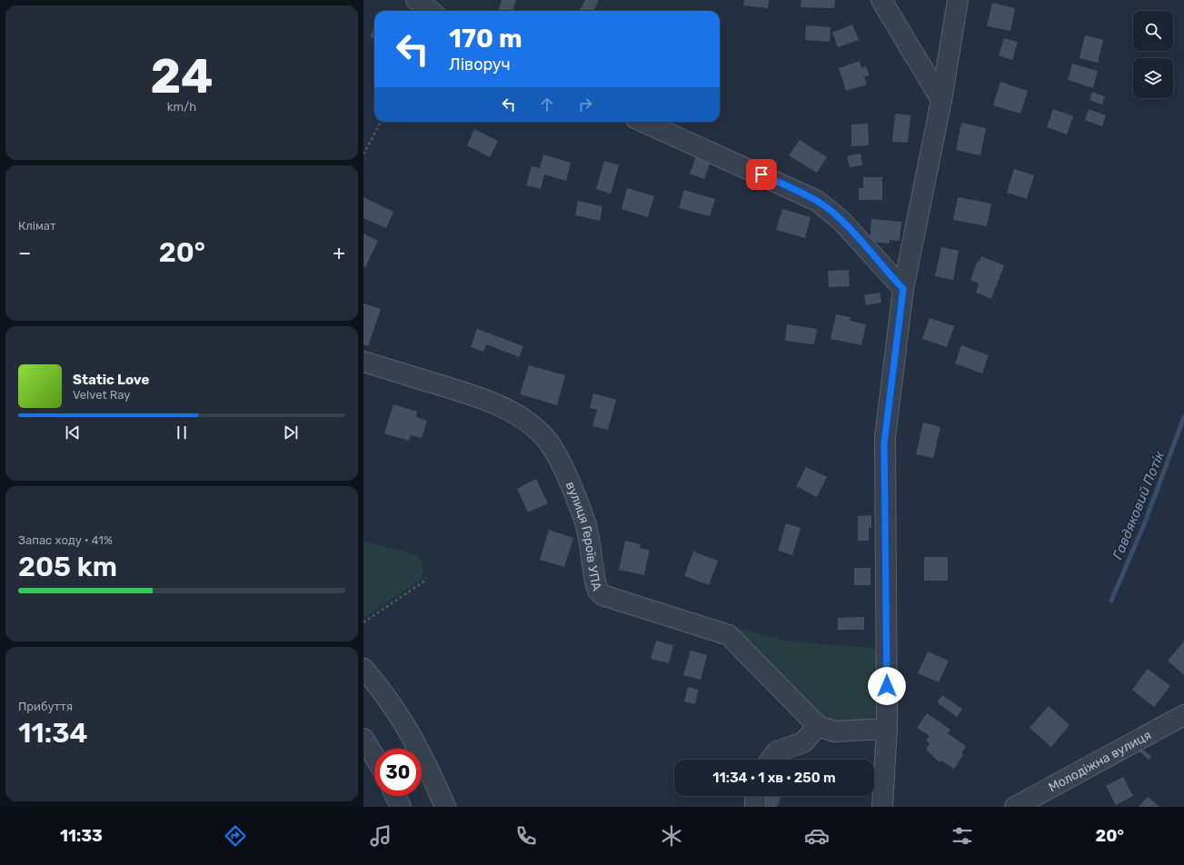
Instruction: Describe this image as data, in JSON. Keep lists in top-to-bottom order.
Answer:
{
  "streets": {
    "street": ["вулиця Героїв УПА", "Молодіжна вулиця"]
  },
  "water": ["Гавдяковий Потік"],
  "page": {
    "tile": [
      ["24", "km/h"],
      "Клімат",
      ["Запас ходу · 41%", "205 km"],
      ["Прибуття", "11:34"]
    ],
    "turn": ["170 m", "Ліворуч"],
    "heat": ["−", "20°", "+"],
    "song": ["Static Love", "Velvet Ray"],
    "limit": "30",
    "trip": "11:34 · 1 хв · 250 m",
    "tabs": ["11:33", "20°"]
  }
}
